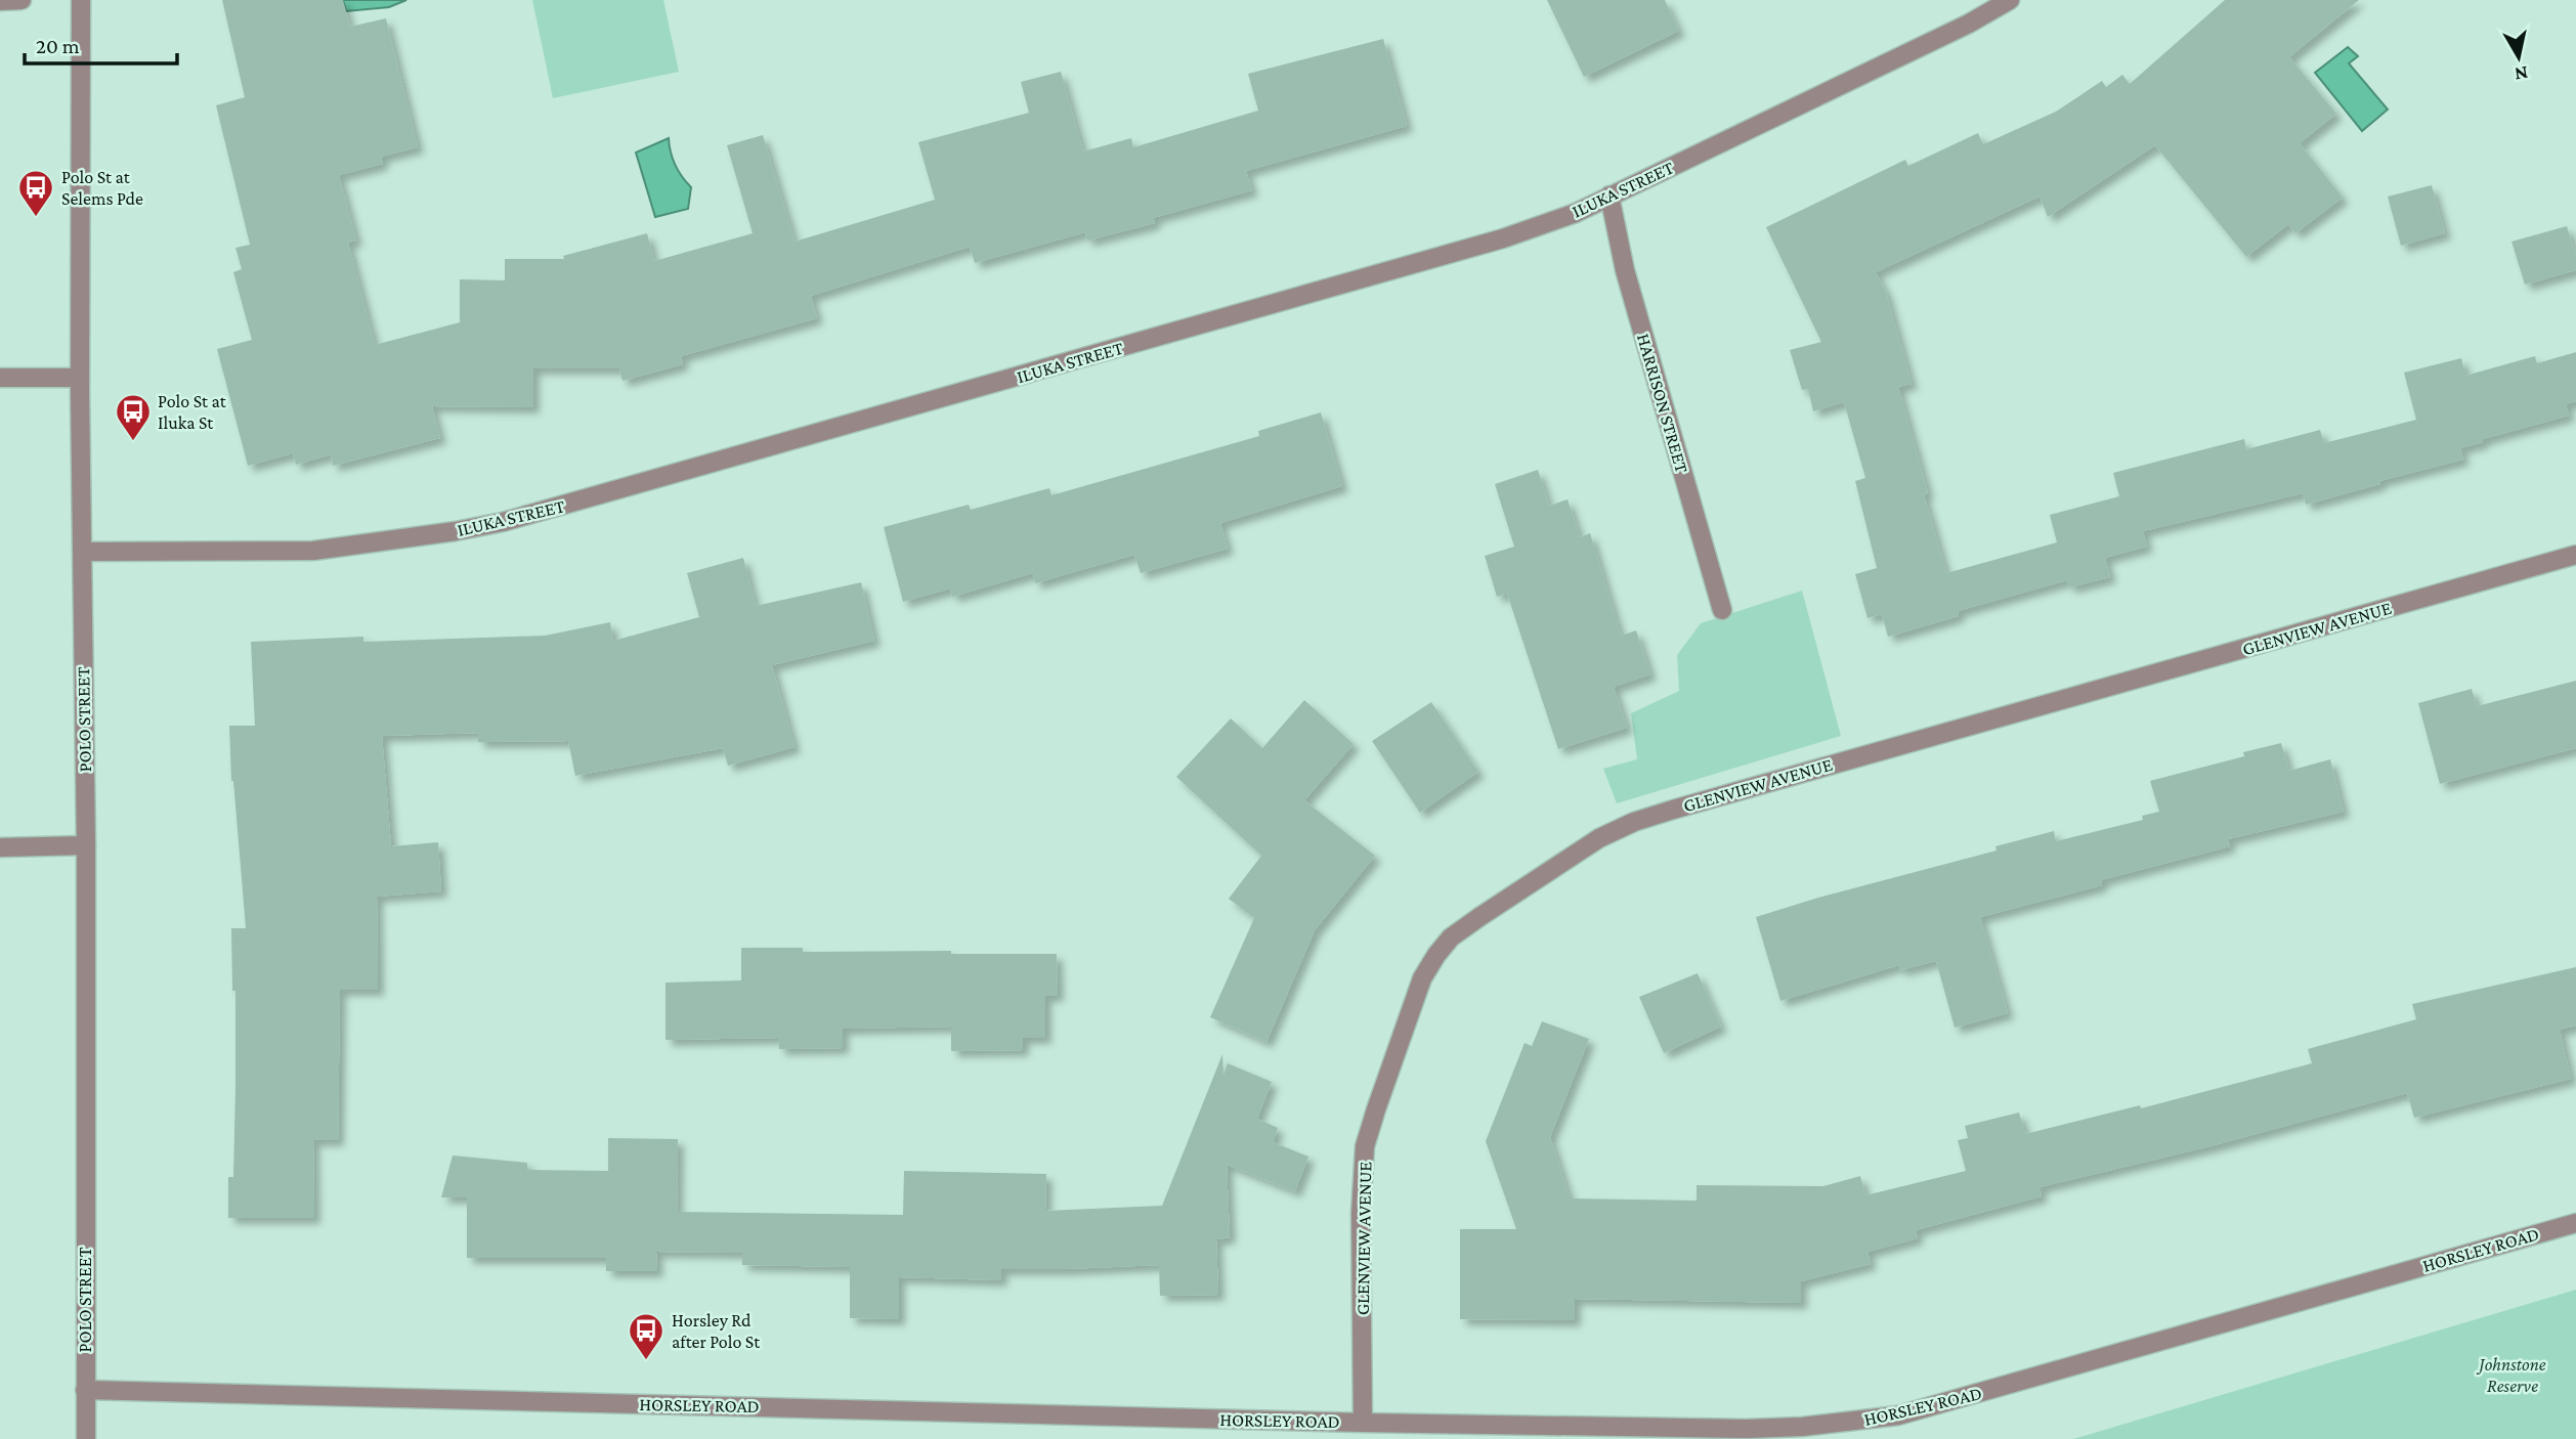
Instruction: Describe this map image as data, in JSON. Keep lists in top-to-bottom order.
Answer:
{
  "streets": {
    "street": [
      "ILUKA STREET",
      "HARRISON STREET",
      "GLENVIEW AVENUE",
      "POLO STREET",
      "HORSLEY ROAD"
    ]
  },
  "crossings": [
    ["ILUKA STREET", "HARRISON STREET"],
    ["ILUKA STREET", "POLO STREET"],
    ["GLENVIEW AVENUE", "HORSLEY ROAD"],
    ["POLO STREET", "HORSLEY ROAD"]
  ],
  "parks": ["Johnstone Reserve"],
  "places": {
    "bus stop": ["Polo St at Selems Pde", "Polo St at Iluka St", "Horsley Rd after Polo St"]
  },
  "scale_bar": "20 m",
  "north": "bottom"
}
